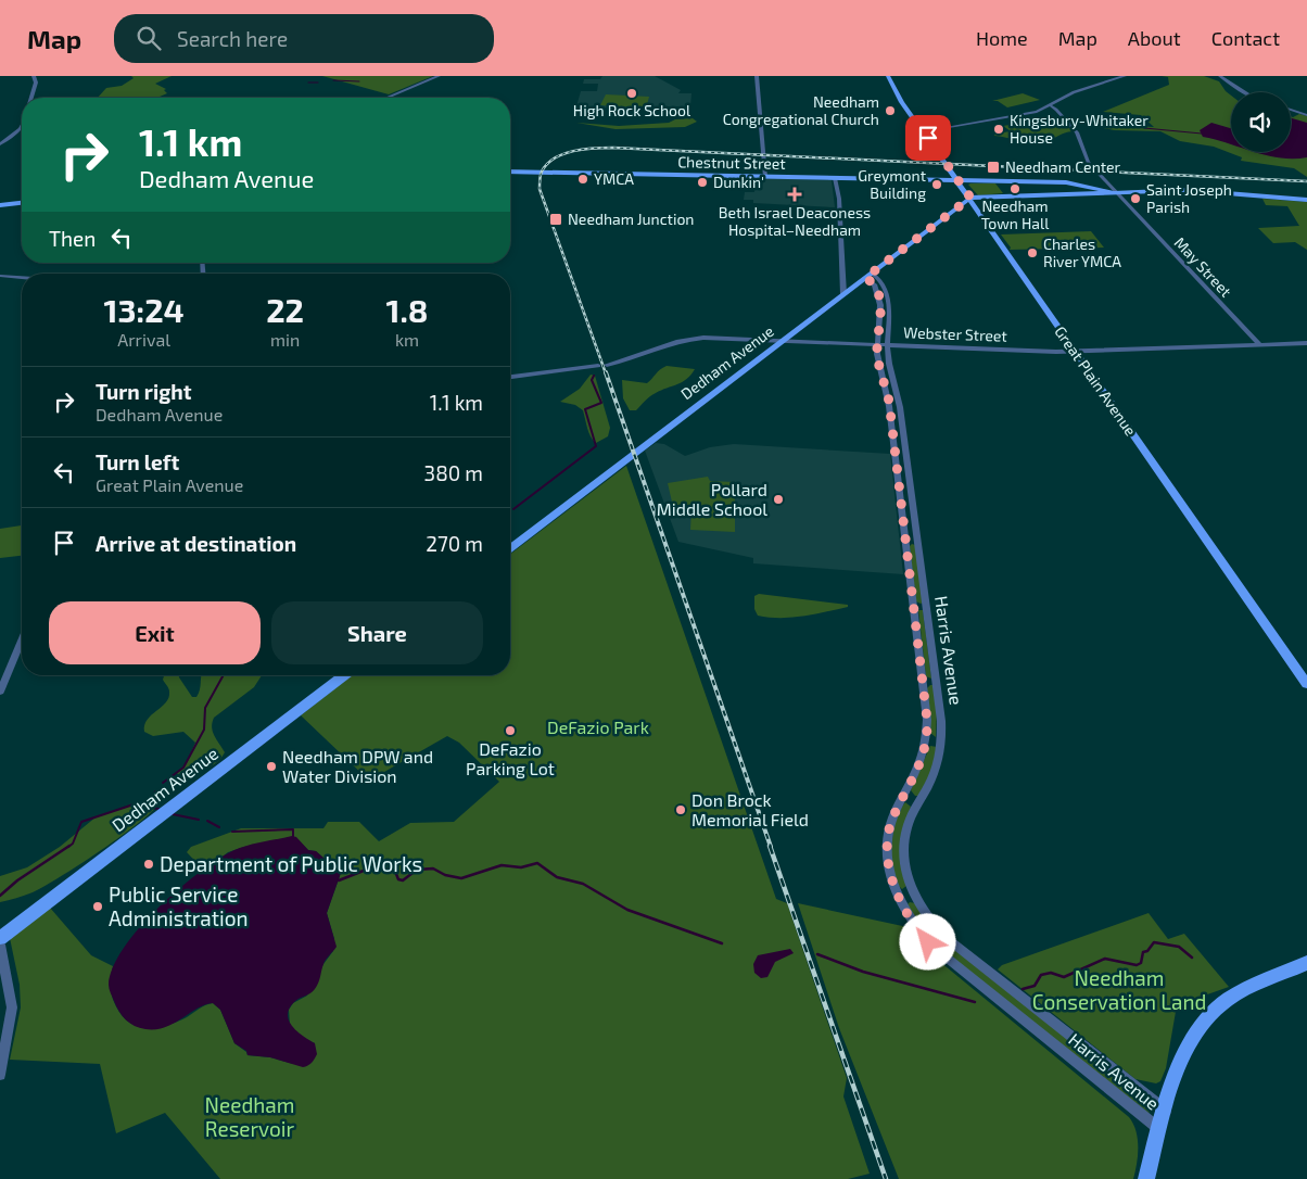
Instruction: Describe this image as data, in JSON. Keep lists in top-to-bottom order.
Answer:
{
  "streets": {
    "main road": ["Chestnut Street", "Dedham Avenue", "Great Plain Avenue"],
    "street": ["May Street", "Webster Street", "Harris Avenue"]
  },
  "crossings": [
    ["Chestnut Street", "Great Plain Avenue"],
    ["May Street", "Webster Street"],
    ["Webster Street", "Dedham Avenue"],
    ["Webster Street", "Great Plain Avenue"],
    ["Webster Street", "Harris Avenue"],
    ["Dedham Avenue", "Great Plain Avenue"],
    ["Dedham Avenue", "Harris Avenue"]
  ],
  "parks": ["DeFazio Park", "Needham Conservation Land", "Needham Reservoir"],
  "places": {
    "other": [
      "High Rock School",
      "Needham Congregational Church",
      "Kingsbury-Whitaker House",
      "YMCA",
      "Dunkin'",
      "Greymont Building",
      "Needham Town Hall",
      "Saint Joseph Parish",
      "Charles River YMCA",
      "Pollard Middle School",
      "DeFazio Parking Lot",
      "Needham DPW and Water Division",
      "Don Brock Memorial Field",
      "Department of Public Works",
      "Public Service Administration"
    ],
    "transit": ["Needham Center", "Needham Junction"],
    "health": ["Beth Israel Deaconess Hospital–Needham"]
  },
  "page": {
    "header": "Map",
    "search": "Search here",
    "nav": [
      "Home",
      "Map",
      "About",
      "Contact"
    ],
    "turn": ["1.1 km", "Dedham Avenue"],
    "then": "Then",
    "eta": [
      "13:24",
      "Arrival",
      "22",
      "min",
      "1.8",
      "km"
    ],
    "list": [
      {
        "name": "Turn right",
        "note": "Dedham Avenue",
        "value": "1.1 km"
      },
      {
        "name": "Turn left",
        "note": "Great Plain Avenue",
        "value": "380 m"
      },
      {
        "name": "Arrive at destination",
        "value": "270 m"
      }
    ],
    "buttons": ["Exit", "Share"]
  }
}
